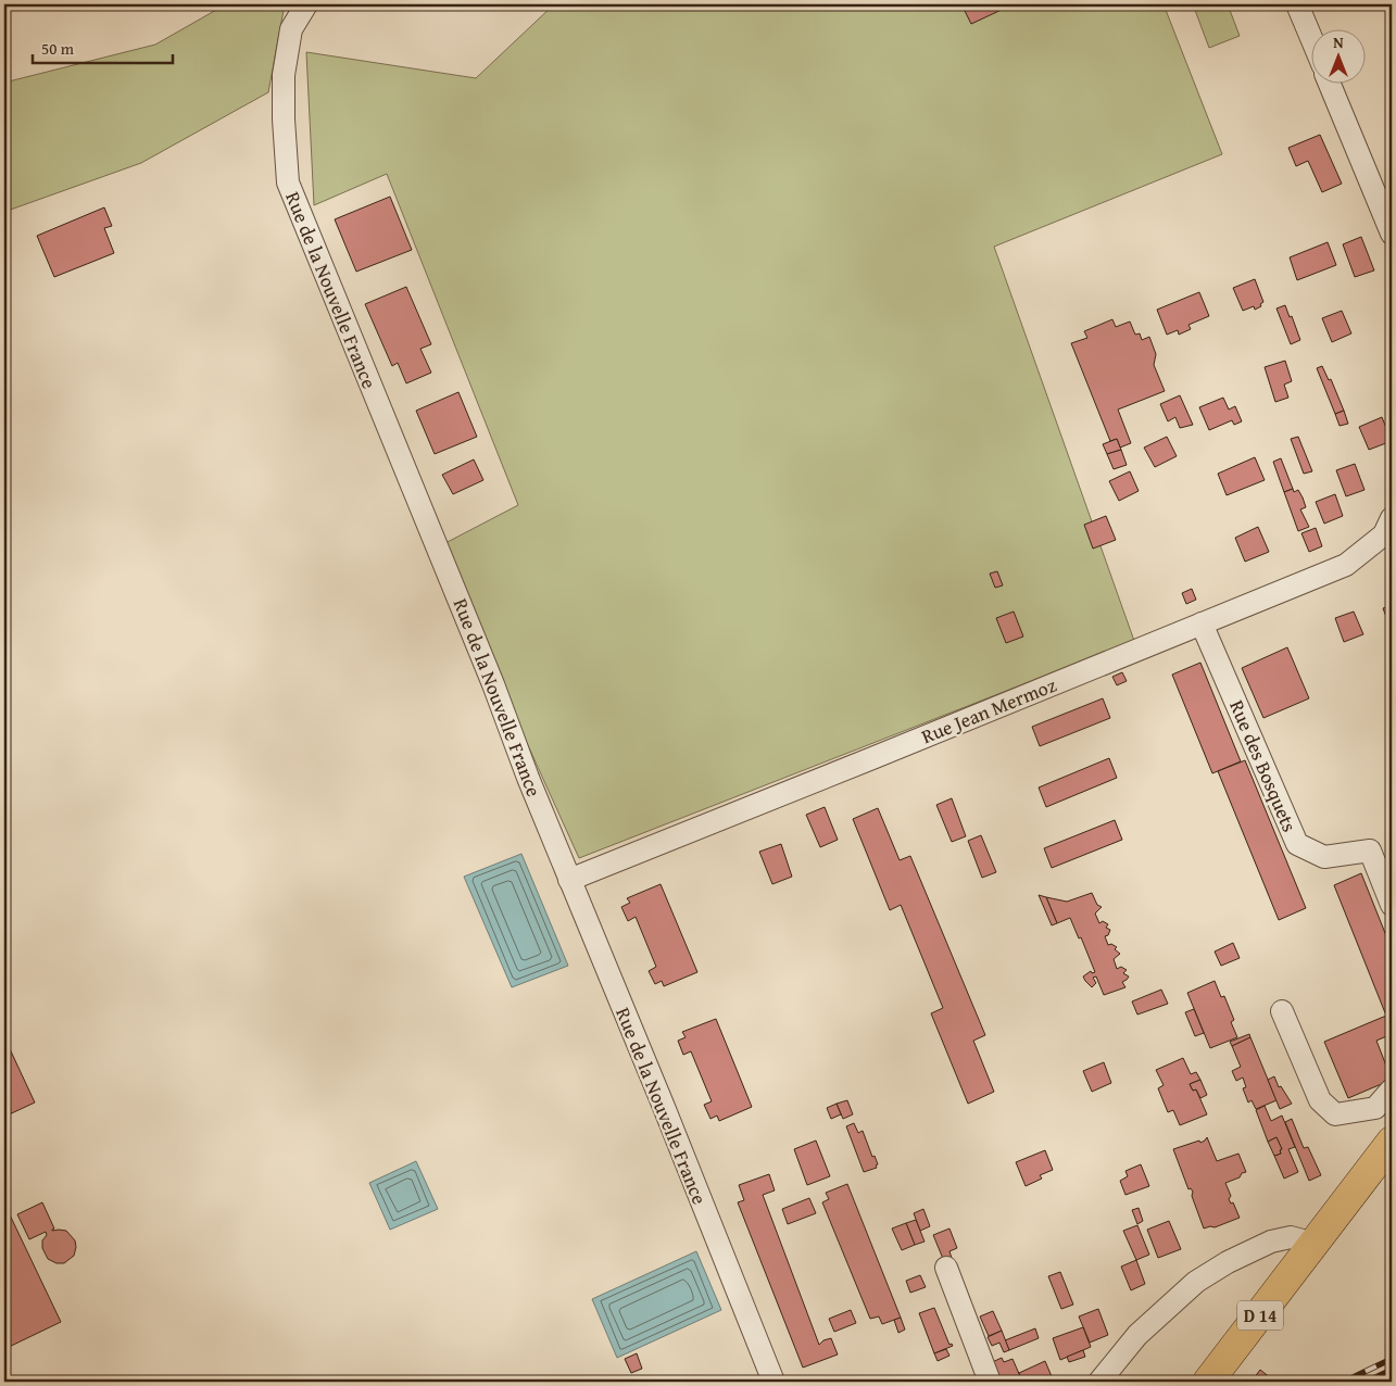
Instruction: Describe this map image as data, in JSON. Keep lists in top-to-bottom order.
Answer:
{
  "streets": {
    "main road": ["D 14"],
    "street": ["Rue de la Nouvelle France", "Rue Jean Mermoz", "Rue des Bosquets"]
  },
  "crossings": [
    ["Rue de la Nouvelle France", "Rue Jean Mermoz"],
    ["Rue Jean Mermoz", "Rue des Bosquets"]
  ],
  "scale_bar": "50 m",
  "north": "top"
}
